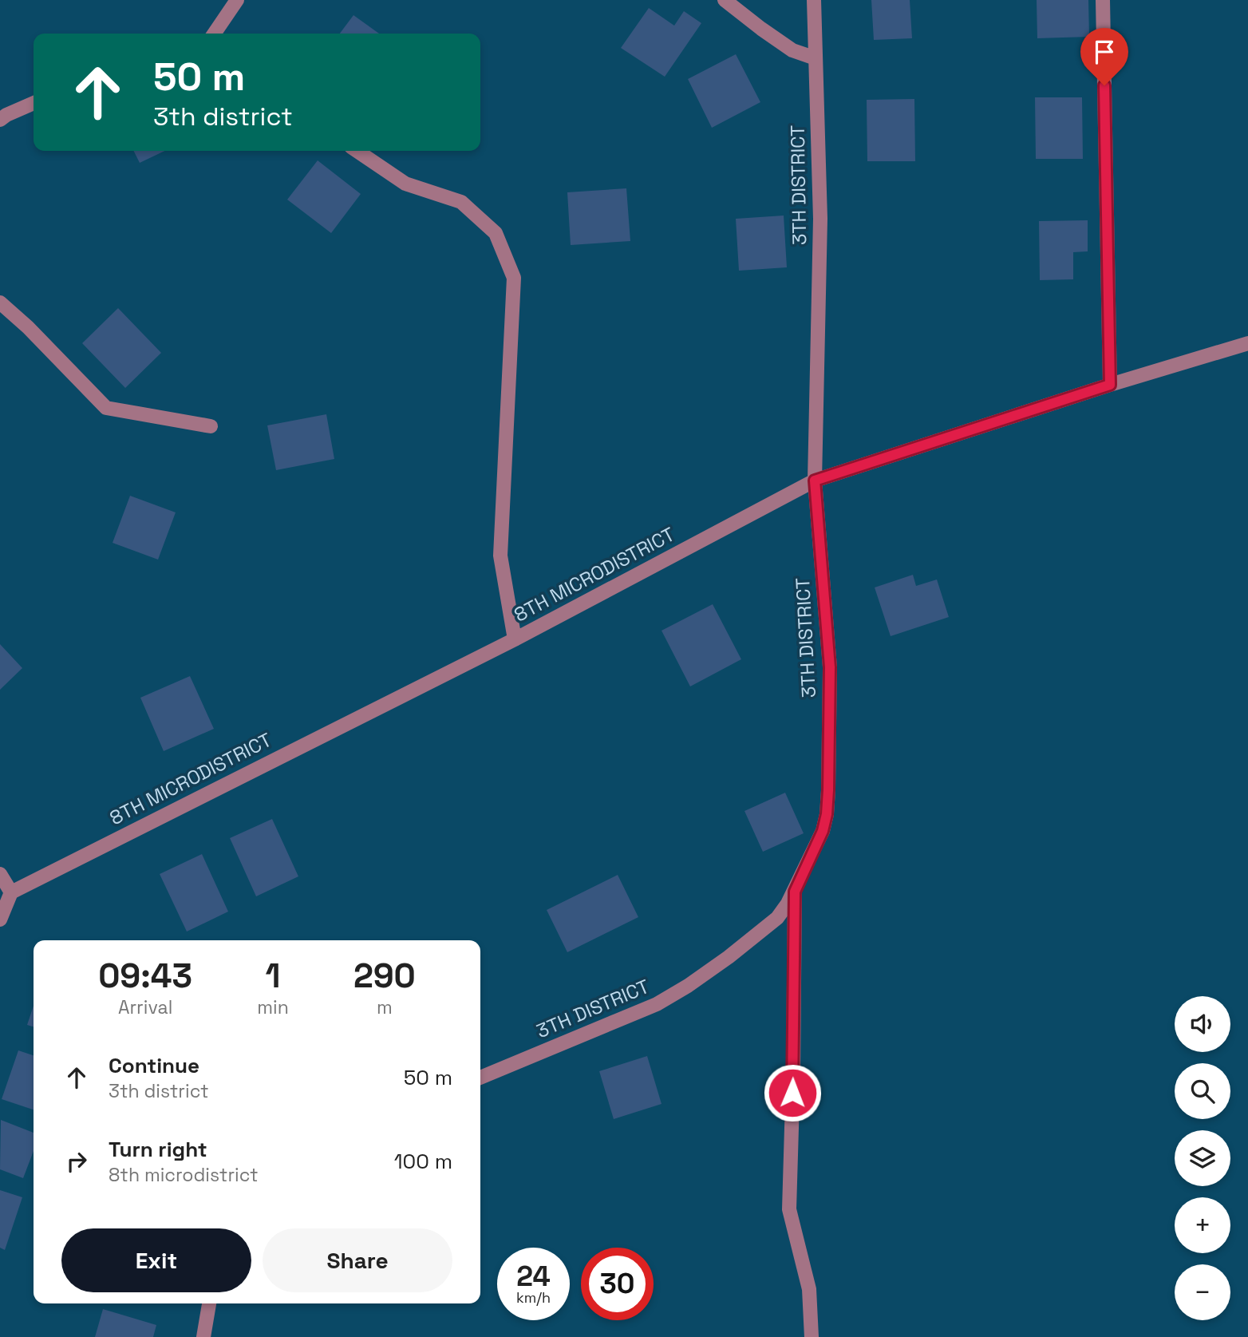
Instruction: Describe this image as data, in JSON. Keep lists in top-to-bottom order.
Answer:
{
  "streets": {
    "street": ["3TH DISTRICT", "8TH MICRODISTRICT"]
  },
  "crossings": [
    ["3TH DISTRICT", "8TH MICRODISTRICT"]
  ],
  "page": {
    "turn": ["50 m", "3th district"],
    "eta": [
      "09:43",
      "Arrival",
      "1",
      "min",
      "290",
      "m"
    ],
    "map_buttons": ["+", "−"],
    "list": [
      {
        "name": "Continue",
        "note": "3th district",
        "value": "50 m"
      },
      {
        "name": "Turn right",
        "note": "8th microdistrict",
        "value": "100 m"
      }
    ],
    "buttons": ["Exit", "Share"],
    "speed": "24 km/h",
    "limit": "30"
  }
}
